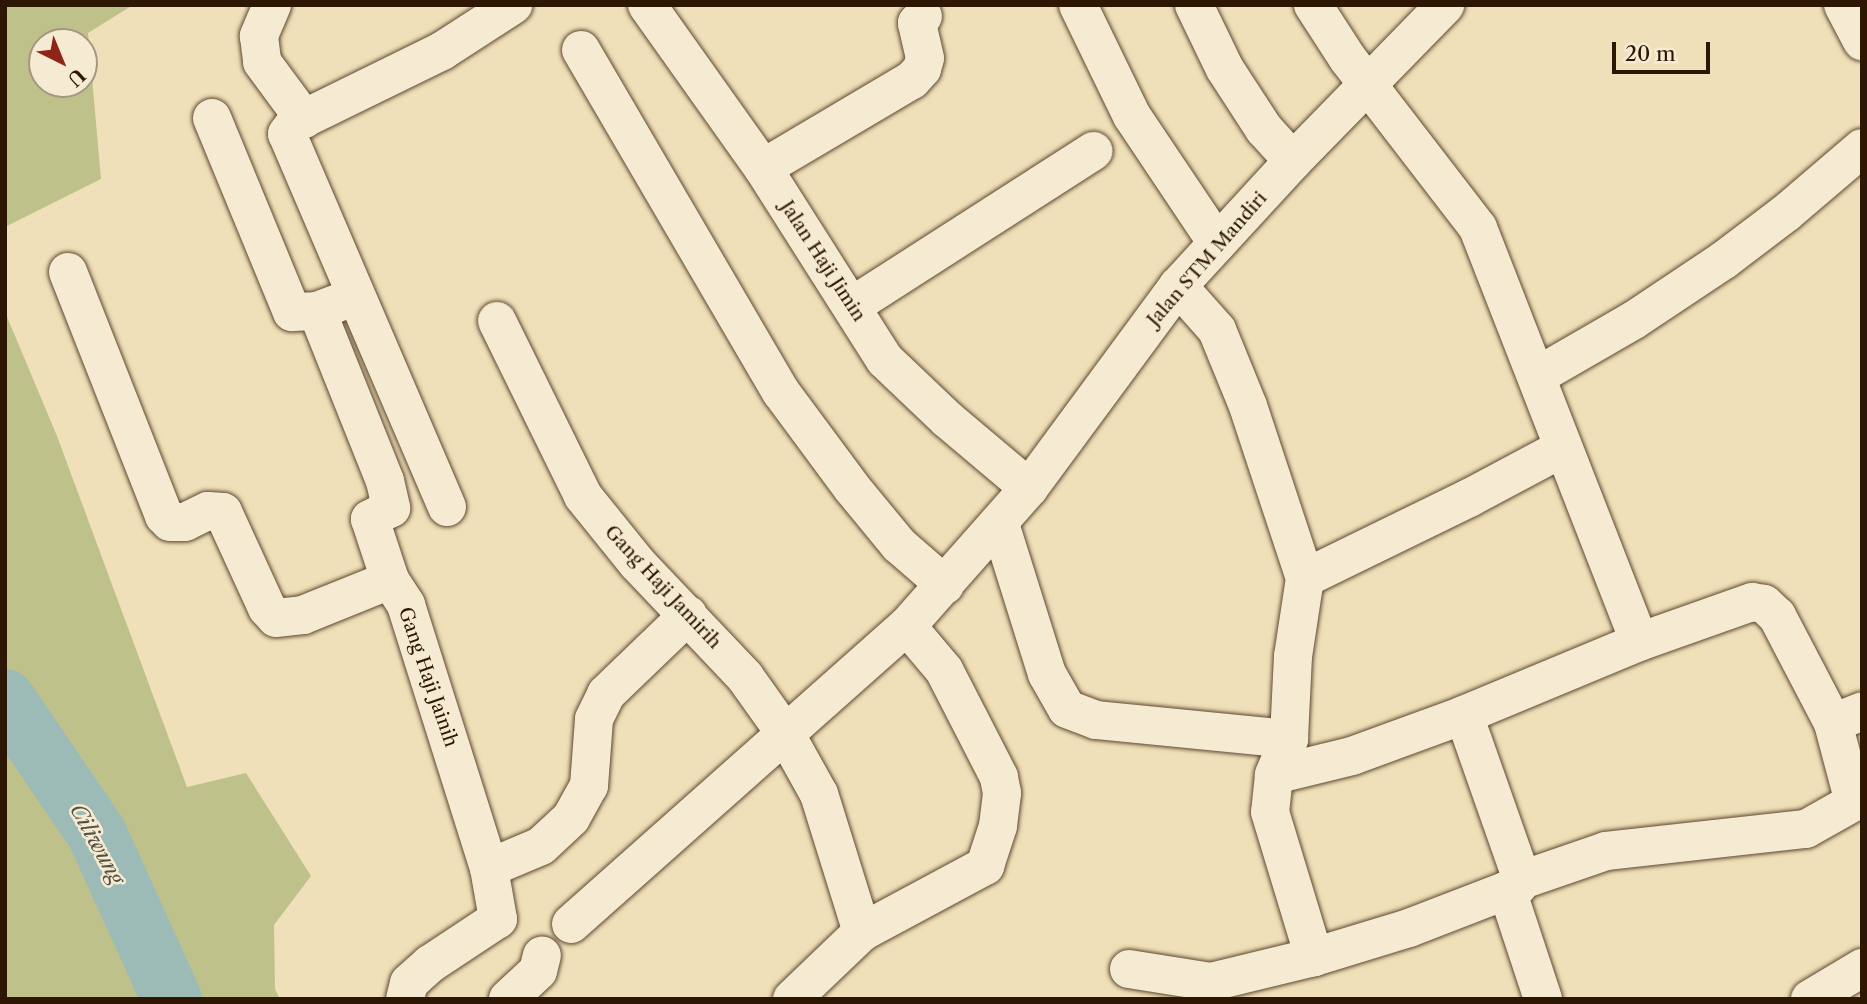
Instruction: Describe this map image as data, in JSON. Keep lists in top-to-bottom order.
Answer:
{
  "streets": {
    "street": [
      "Jalan STM Mandiri",
      "Jalan Haji Jimin",
      "Gang Haji Jamirih",
      "Gang Haji Jainih"
    ]
  },
  "crossings": [
    ["Jalan STM Mandiri", "Jalan Haji Jimin"],
    ["Jalan STM Mandiri", "Gang Haji Jamirih"]
  ],
  "water": ["Ciliwung"],
  "scale_bar": "20 m",
  "north": "bottom right"
}
